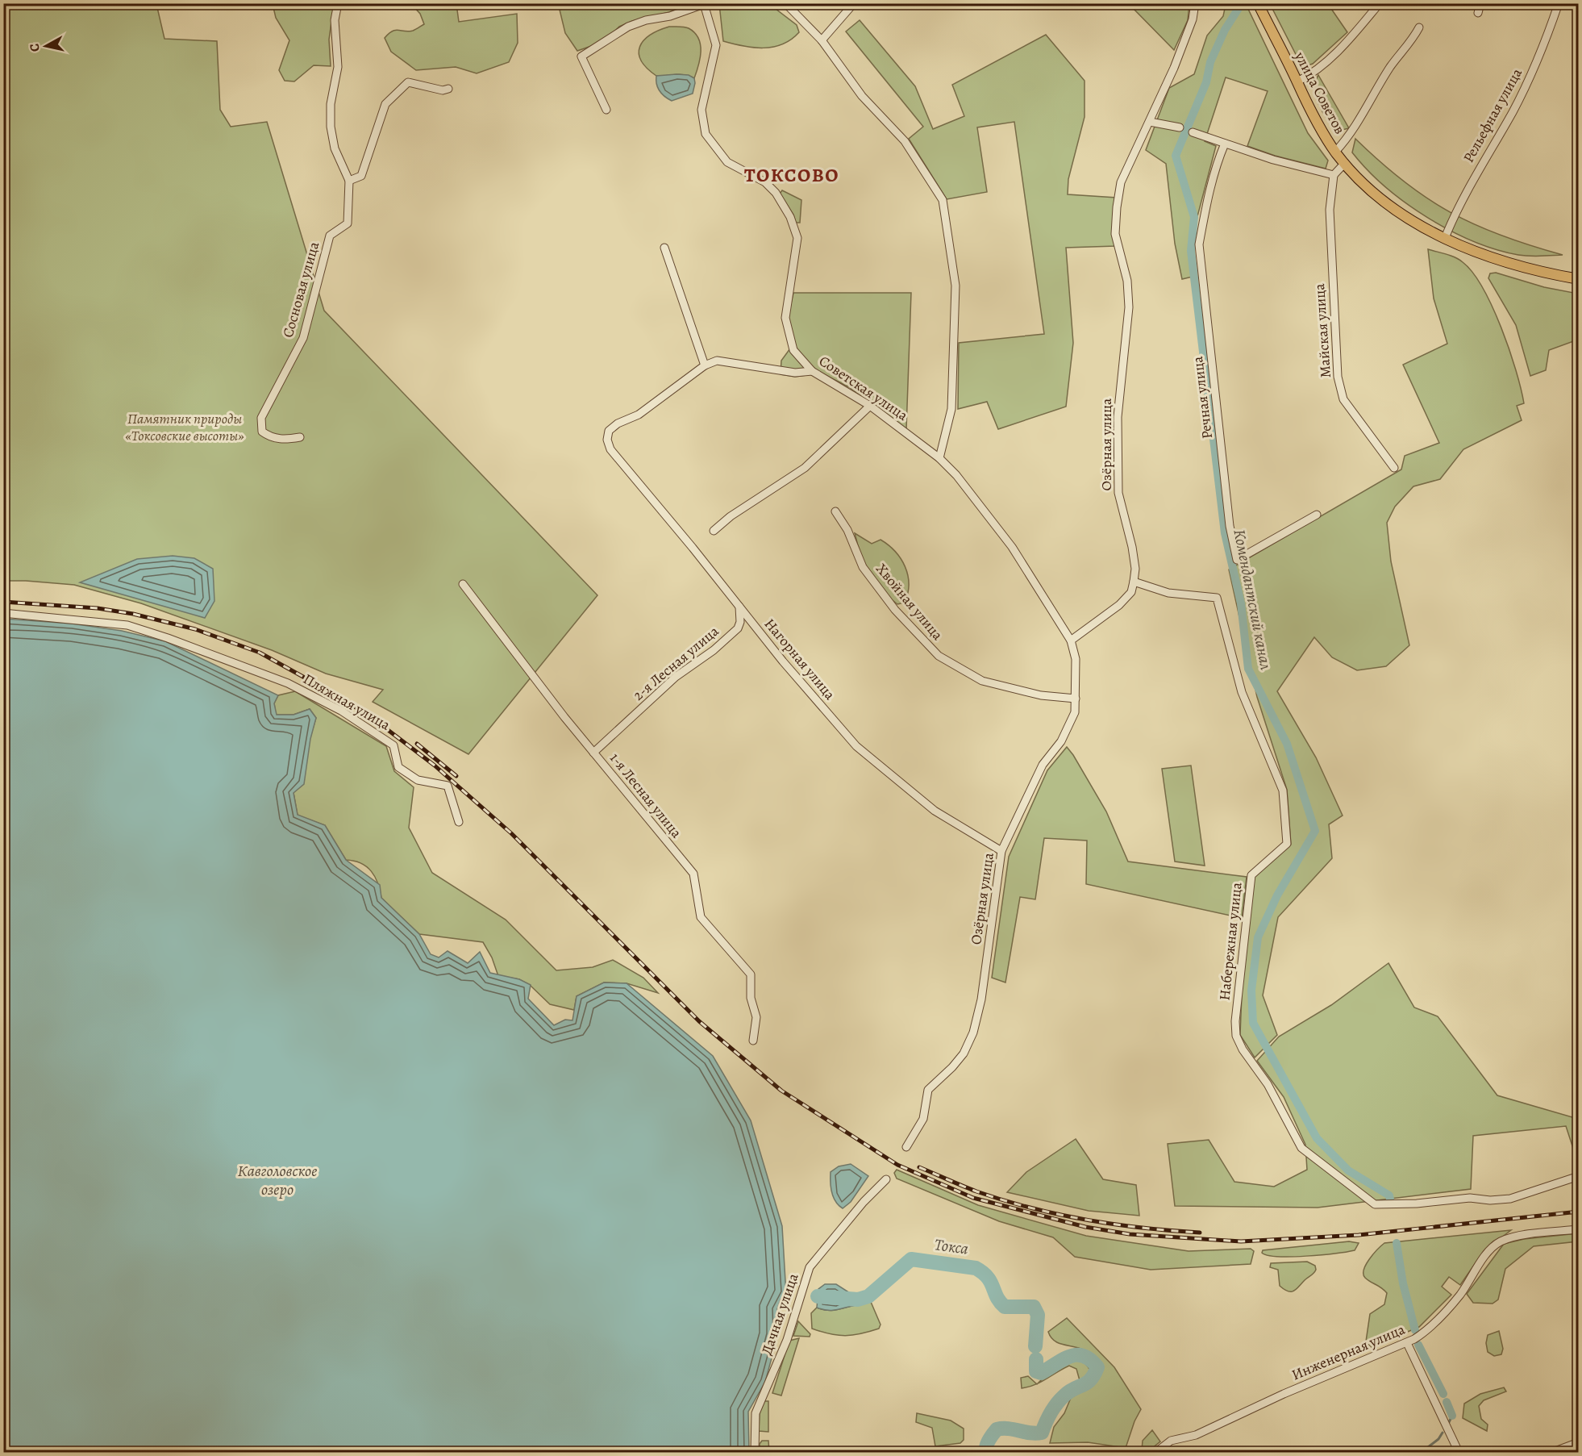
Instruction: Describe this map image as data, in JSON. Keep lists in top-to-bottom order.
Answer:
{
  "streets": {
    "main road": ["улица Советов"],
    "street": [
      "Рельефная улица",
      "Сосновая улица",
      "Майская улица",
      "Советская улица",
      "Речная улица",
      "Озёрная улица",
      "Хвойная улица",
      "Нагорная улица",
      "2-я Лесная улица",
      "Пляжная улица",
      "1-я Лесная улица",
      "Набережная улица",
      "Дачная улица",
      "Инженерная улица"
    ]
  },
  "crossings": [
    ["улица Советов", "Рельефная улица"],
    ["Советская улица", "Озёрная улица"],
    ["Озёрная улица", "Хвойная улица"],
    ["Озёрная улица", "Нагорная улица"],
    ["Озёрная улица", "Набережная улица"],
    ["Нагорная улица", "2-я Лесная улица"],
    ["2-я Лесная улица", "1-я Лесная улица"]
  ],
  "districts": ["ТОКСОВО"],
  "water": ["Комендантский канал", "Кавголовское озеро", "Токса"],
  "parks": ["Памятник природы «Токсовские высоты»"],
  "north": "left"
}
